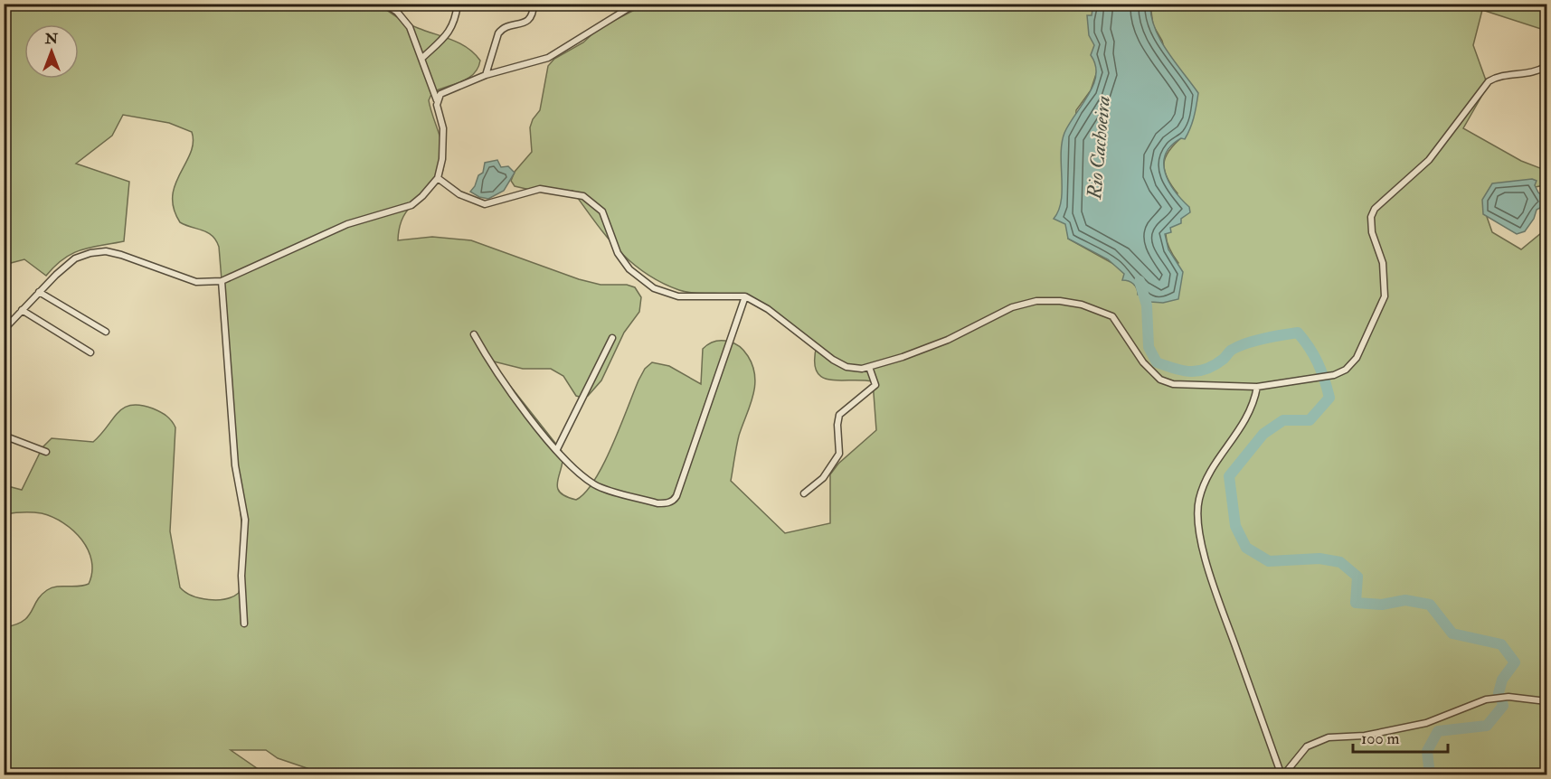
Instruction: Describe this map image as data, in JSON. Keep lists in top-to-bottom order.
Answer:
{
  "water": ["Rio Cachoeira"],
  "scale_bar": "100 m",
  "north": "top"
}
